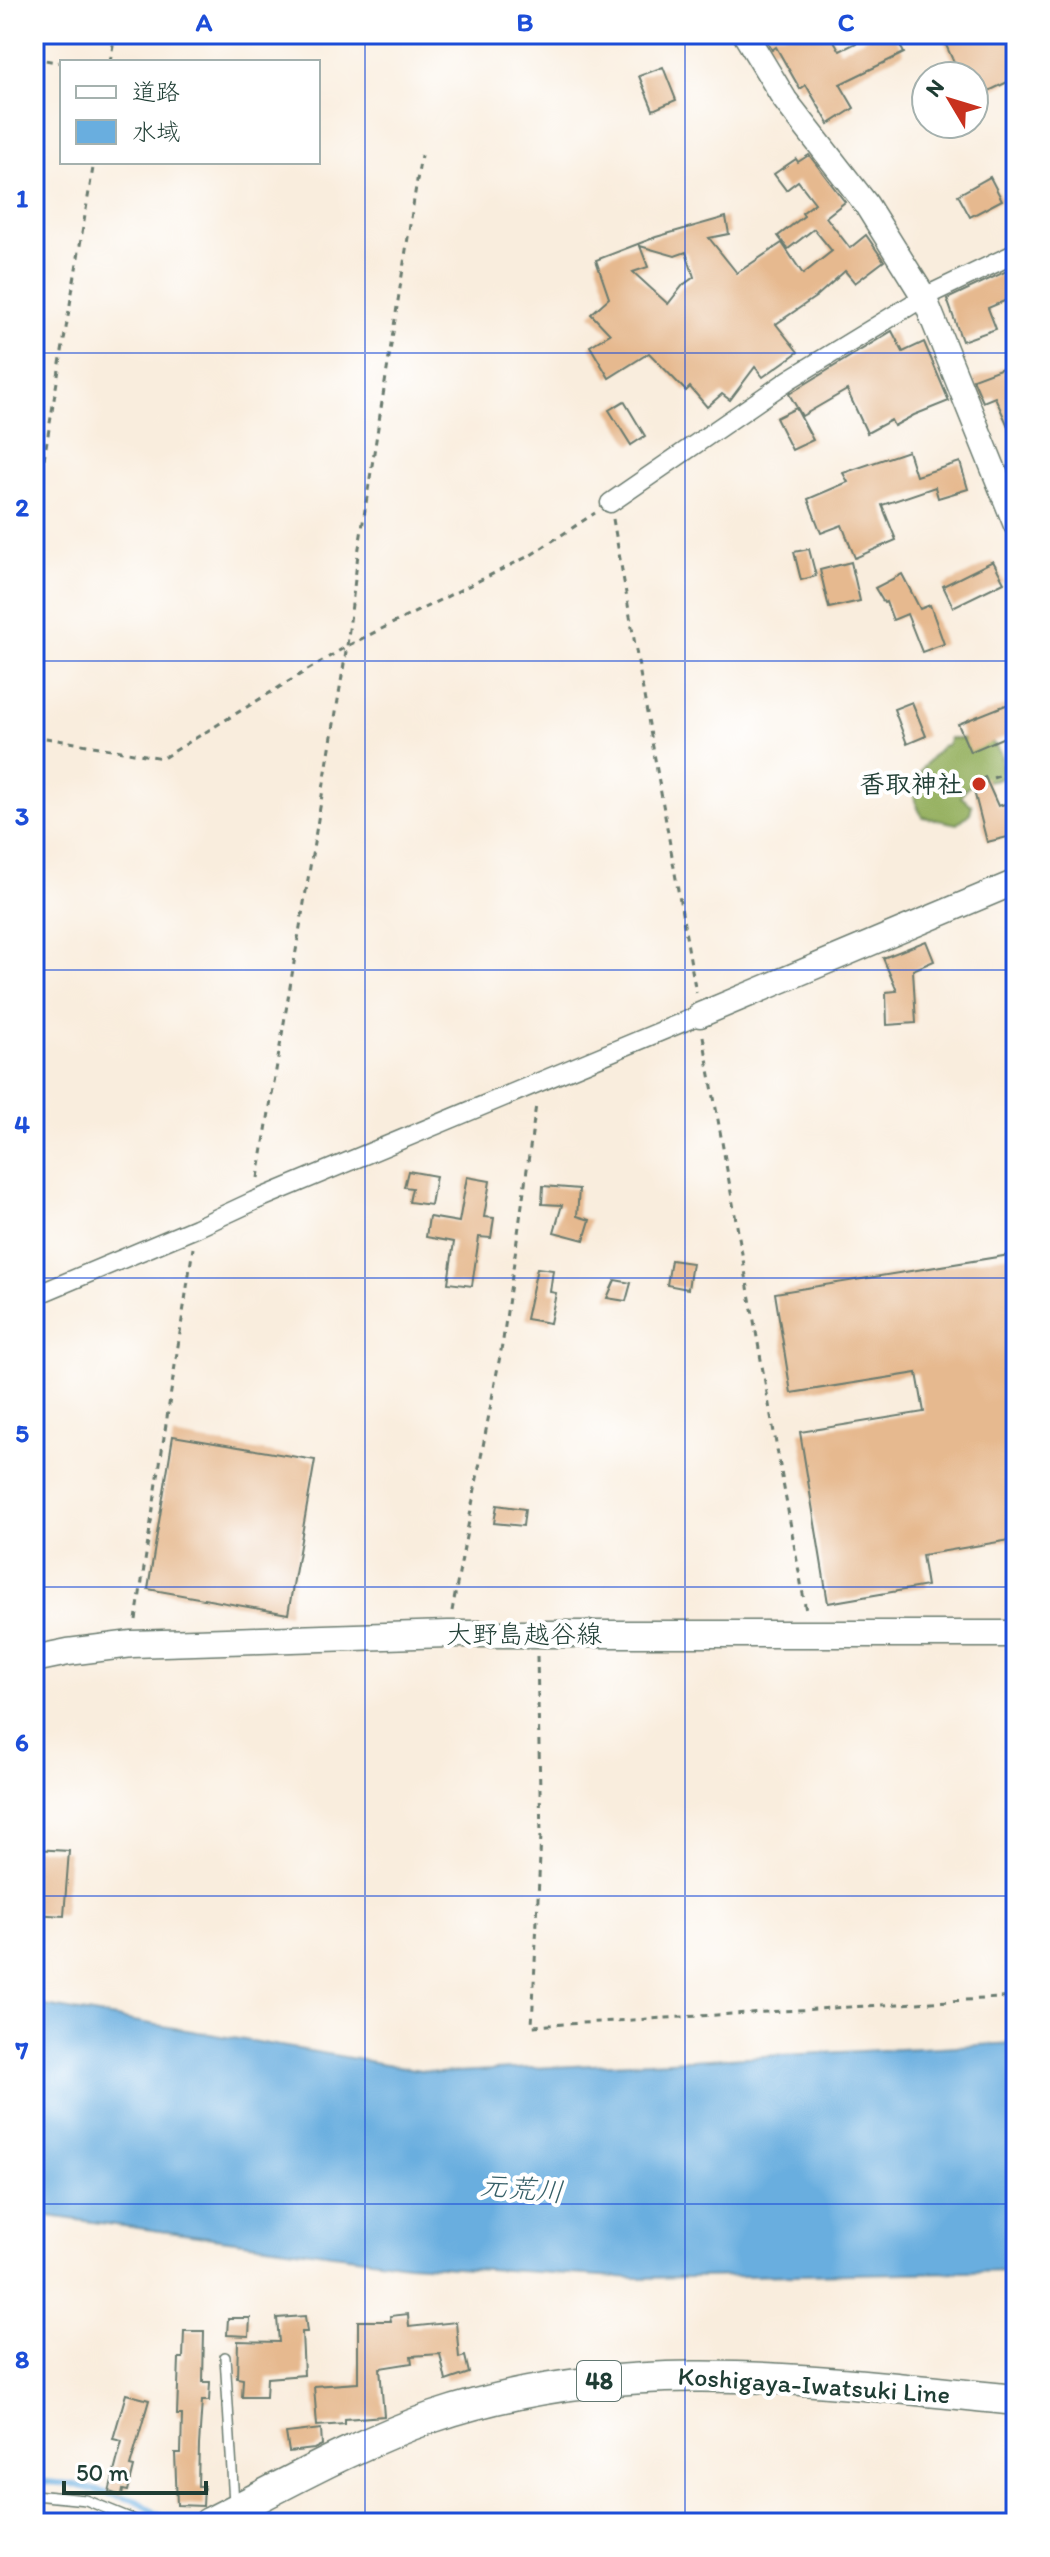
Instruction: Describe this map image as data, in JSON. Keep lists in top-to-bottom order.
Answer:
{
  "streets": {
    "main road": ["大野島越谷線", "48", "Koshigaya-Iwatsuki Line"]
  },
  "water": ["元荒川"],
  "places": ["香取神社"],
  "legend": ["道路", "水域"],
  "scale_bar": "50 m",
  "north": "top left",
  "grid": {
    "columns": ["A", "B", "C"],
    "rows": [
      "1",
      "2",
      "3",
      "4",
      "5",
      "6",
      "7",
      "8"
    ]
  }
}
